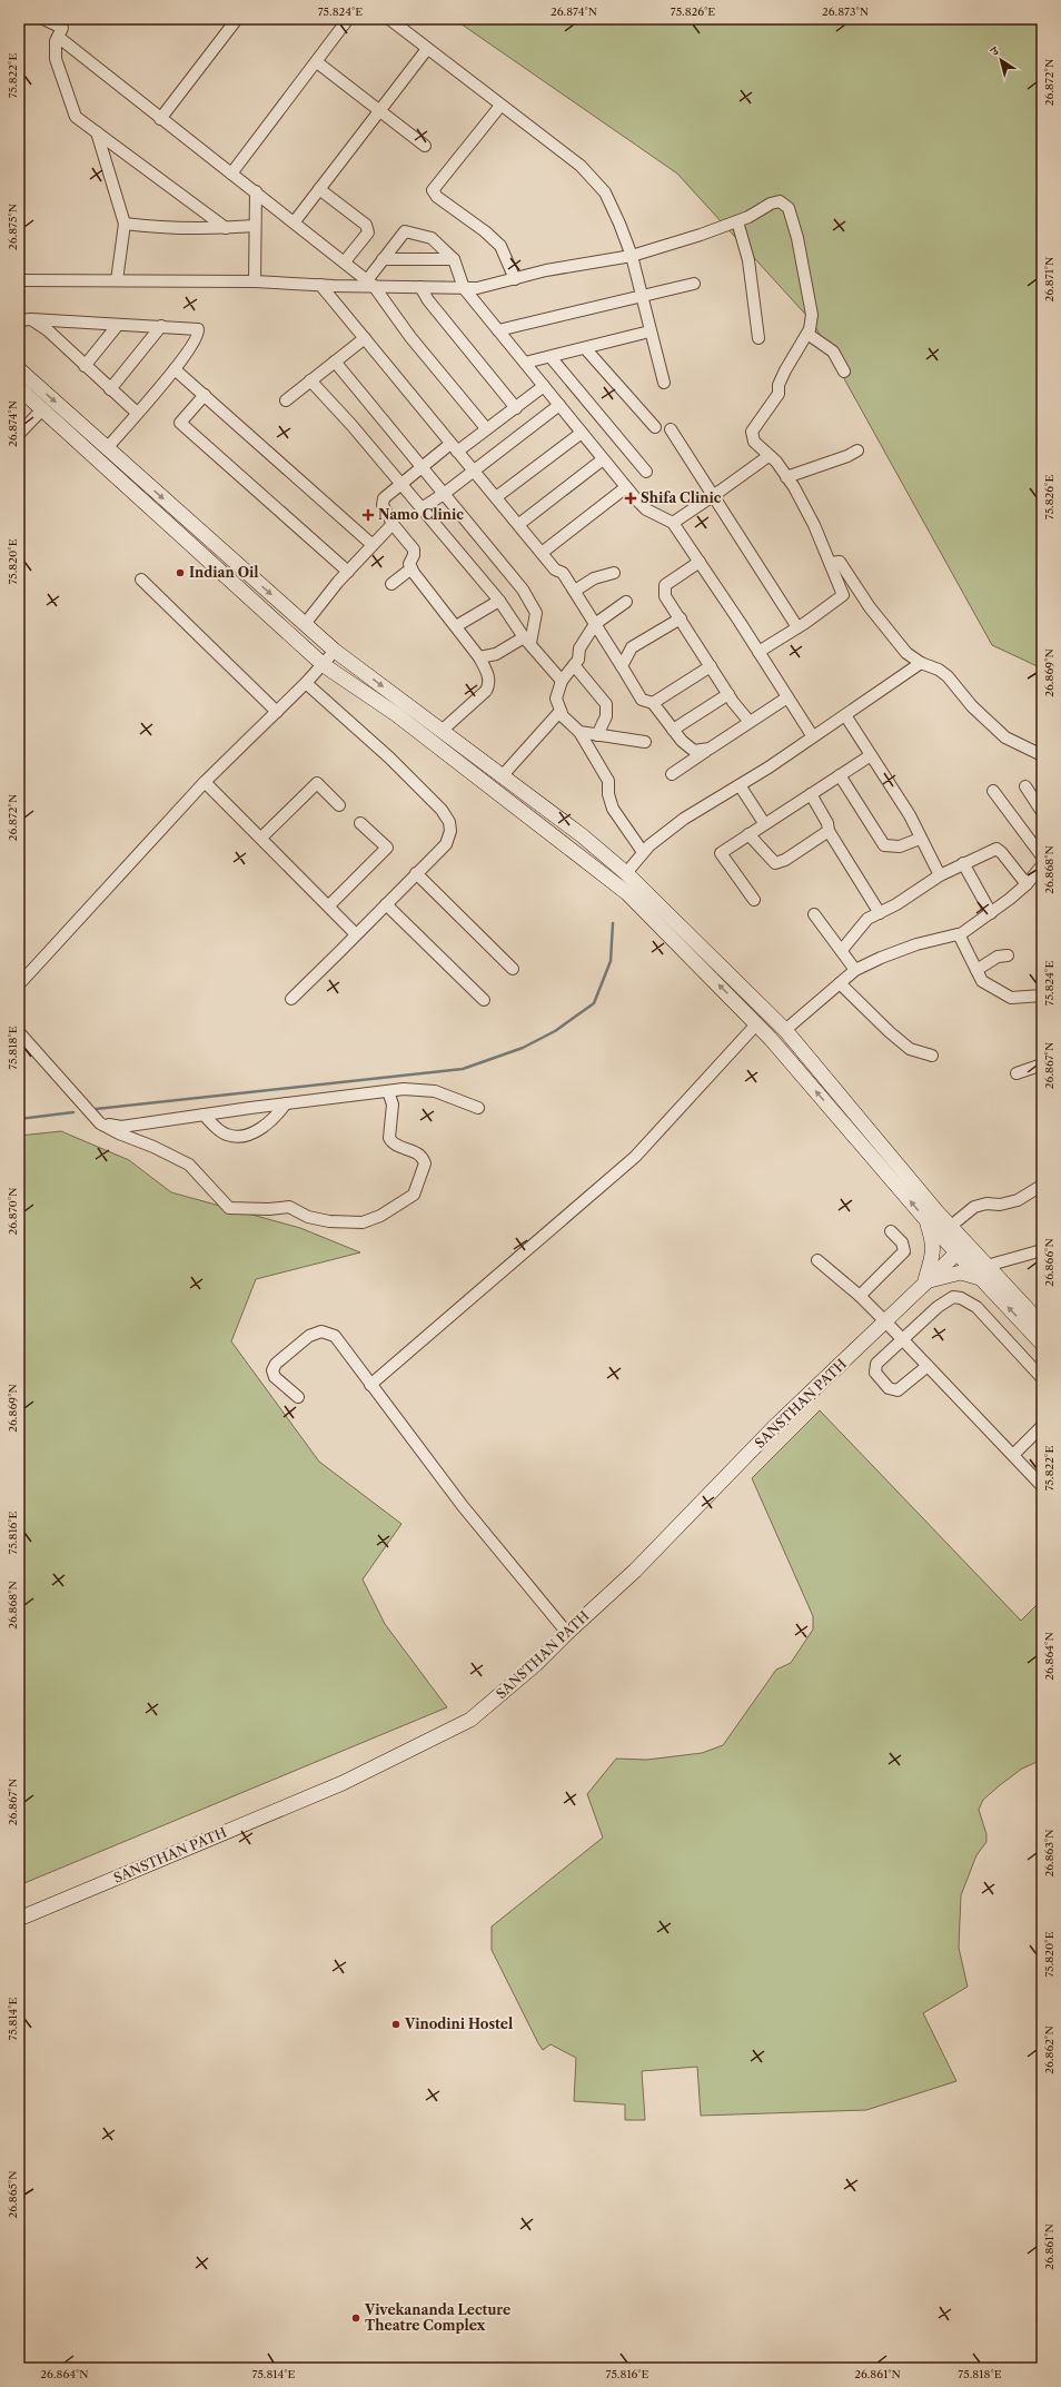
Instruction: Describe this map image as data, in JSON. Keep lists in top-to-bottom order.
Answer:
{
  "streets": {
    "main road": ["SANSTHAN PATH"]
  },
  "places": {
    "health": ["Shifa Clinic", "Namo Clinic"],
    "other": ["Indian Oil", "Vinodini Hostel", "Vivekananda Lecture Theatre Complex"]
  },
  "north": "top left",
  "coordinates": [
    "75.824°E",
    "26.874°N",
    "75.826°E",
    "26.873°N",
    "75.822°E",
    "26.872°N",
    "26.875°N",
    "26.871°N",
    "75.820°E",
    "26.869°N",
    "26.868°N",
    "75.818°E",
    "26.867°N",
    "26.870°N",
    "26.866°N",
    "75.816°E",
    "26.864°N",
    "26.863°N",
    "75.814°E",
    "26.862°N",
    "26.865°N",
    "26.861°N"
  ]
}
